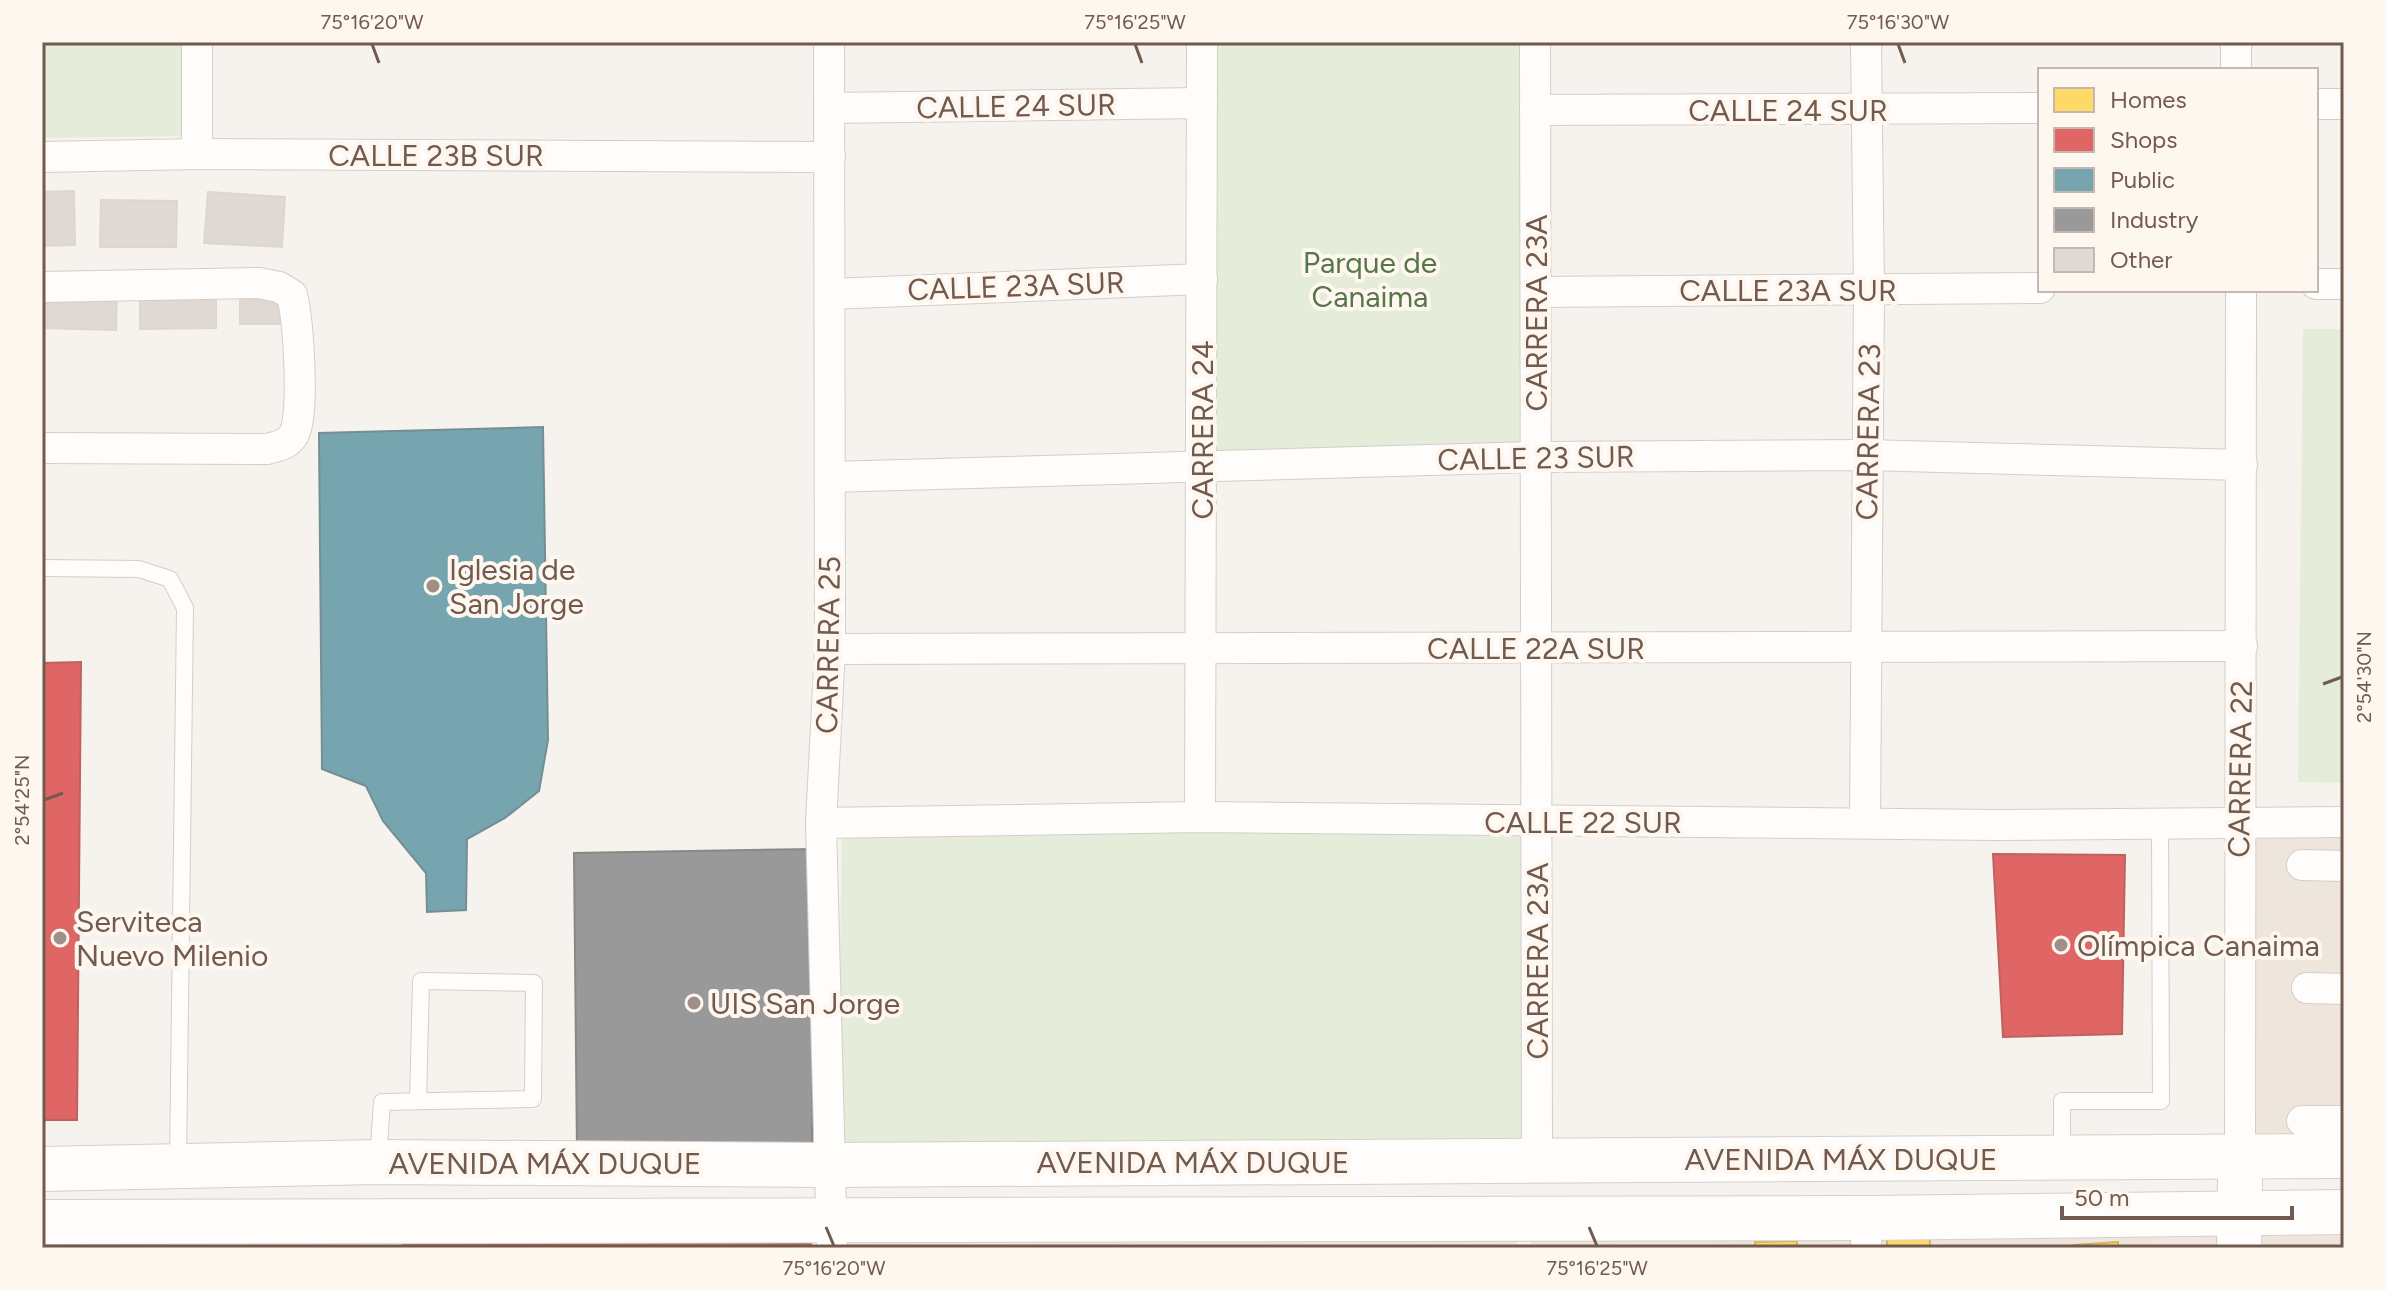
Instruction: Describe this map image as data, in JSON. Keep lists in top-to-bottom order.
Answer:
{
  "streets": {
    "main road": ["CARRERA 22", "AVENIDA MÁX DUQUE"],
    "street": [
      "CALLE 24 SUR",
      "CALLE 23B SUR",
      "CALLE 23A SUR",
      "CARRERA 23A",
      "CARRERA 24",
      "CARRERA 23",
      "CALLE 23 SUR",
      "CARRERA 25",
      "CALLE 22A SUR",
      "CALLE 22 SUR"
    ]
  },
  "crossings": [
    ["CALLE 24 SUR", "CARRERA 23A"],
    ["CALLE 24 SUR", "CARRERA 24"],
    ["CALLE 24 SUR", "CARRERA 23"],
    ["CALLE 24 SUR", "CARRERA 25"],
    ["CALLE 23B SUR", "CARRERA 25"],
    ["CALLE 23A SUR", "CARRERA 23A"],
    ["CALLE 23A SUR", "CARRERA 24"],
    ["CALLE 23A SUR", "CARRERA 23"],
    ["CALLE 23A SUR", "CARRERA 25"],
    ["CARRERA 23A", "CALLE 23 SUR"],
    ["CARRERA 23A", "CALLE 22A SUR"],
    ["CARRERA 23A", "CALLE 22 SUR"],
    ["CARRERA 23A", "AVENIDA MÁX DUQUE"],
    ["CARRERA 24", "CALLE 23 SUR"],
    ["CARRERA 24", "CALLE 22A SUR"],
    ["CARRERA 24", "CALLE 22 SUR"],
    ["CARRERA 23", "CALLE 23 SUR"],
    ["CARRERA 23", "CALLE 22A SUR"],
    ["CARRERA 23", "CALLE 22 SUR"],
    ["CALLE 23 SUR", "CARRERA 25"],
    ["CALLE 23 SUR", "CARRERA 22"],
    ["CARRERA 25", "CALLE 22A SUR"],
    ["CARRERA 25", "CALLE 22 SUR"],
    ["CARRERA 25", "AVENIDA MÁX DUQUE"],
    ["CALLE 22A SUR", "CARRERA 22"],
    ["CARRERA 22", "CALLE 22 SUR"],
    ["CARRERA 22", "AVENIDA MÁX DUQUE"]
  ],
  "parks": ["Parque de Canaima"],
  "places": [
    "Iglesia de San Jorge",
    "Serviteca Nuevo Milenio",
    "Olímpica Canaima",
    "UIS San Jorge"
  ],
  "legend": [
    "Homes",
    "Shops",
    "Public",
    "Industry",
    "Other"
  ],
  "scale_bar": "50 m",
  "coordinates": [
    "75°16'20\"W",
    "75°16'25\"W",
    "75°16'30\"W",
    "2°54'30\"N",
    "2°54'25\"N"
  ]
}
